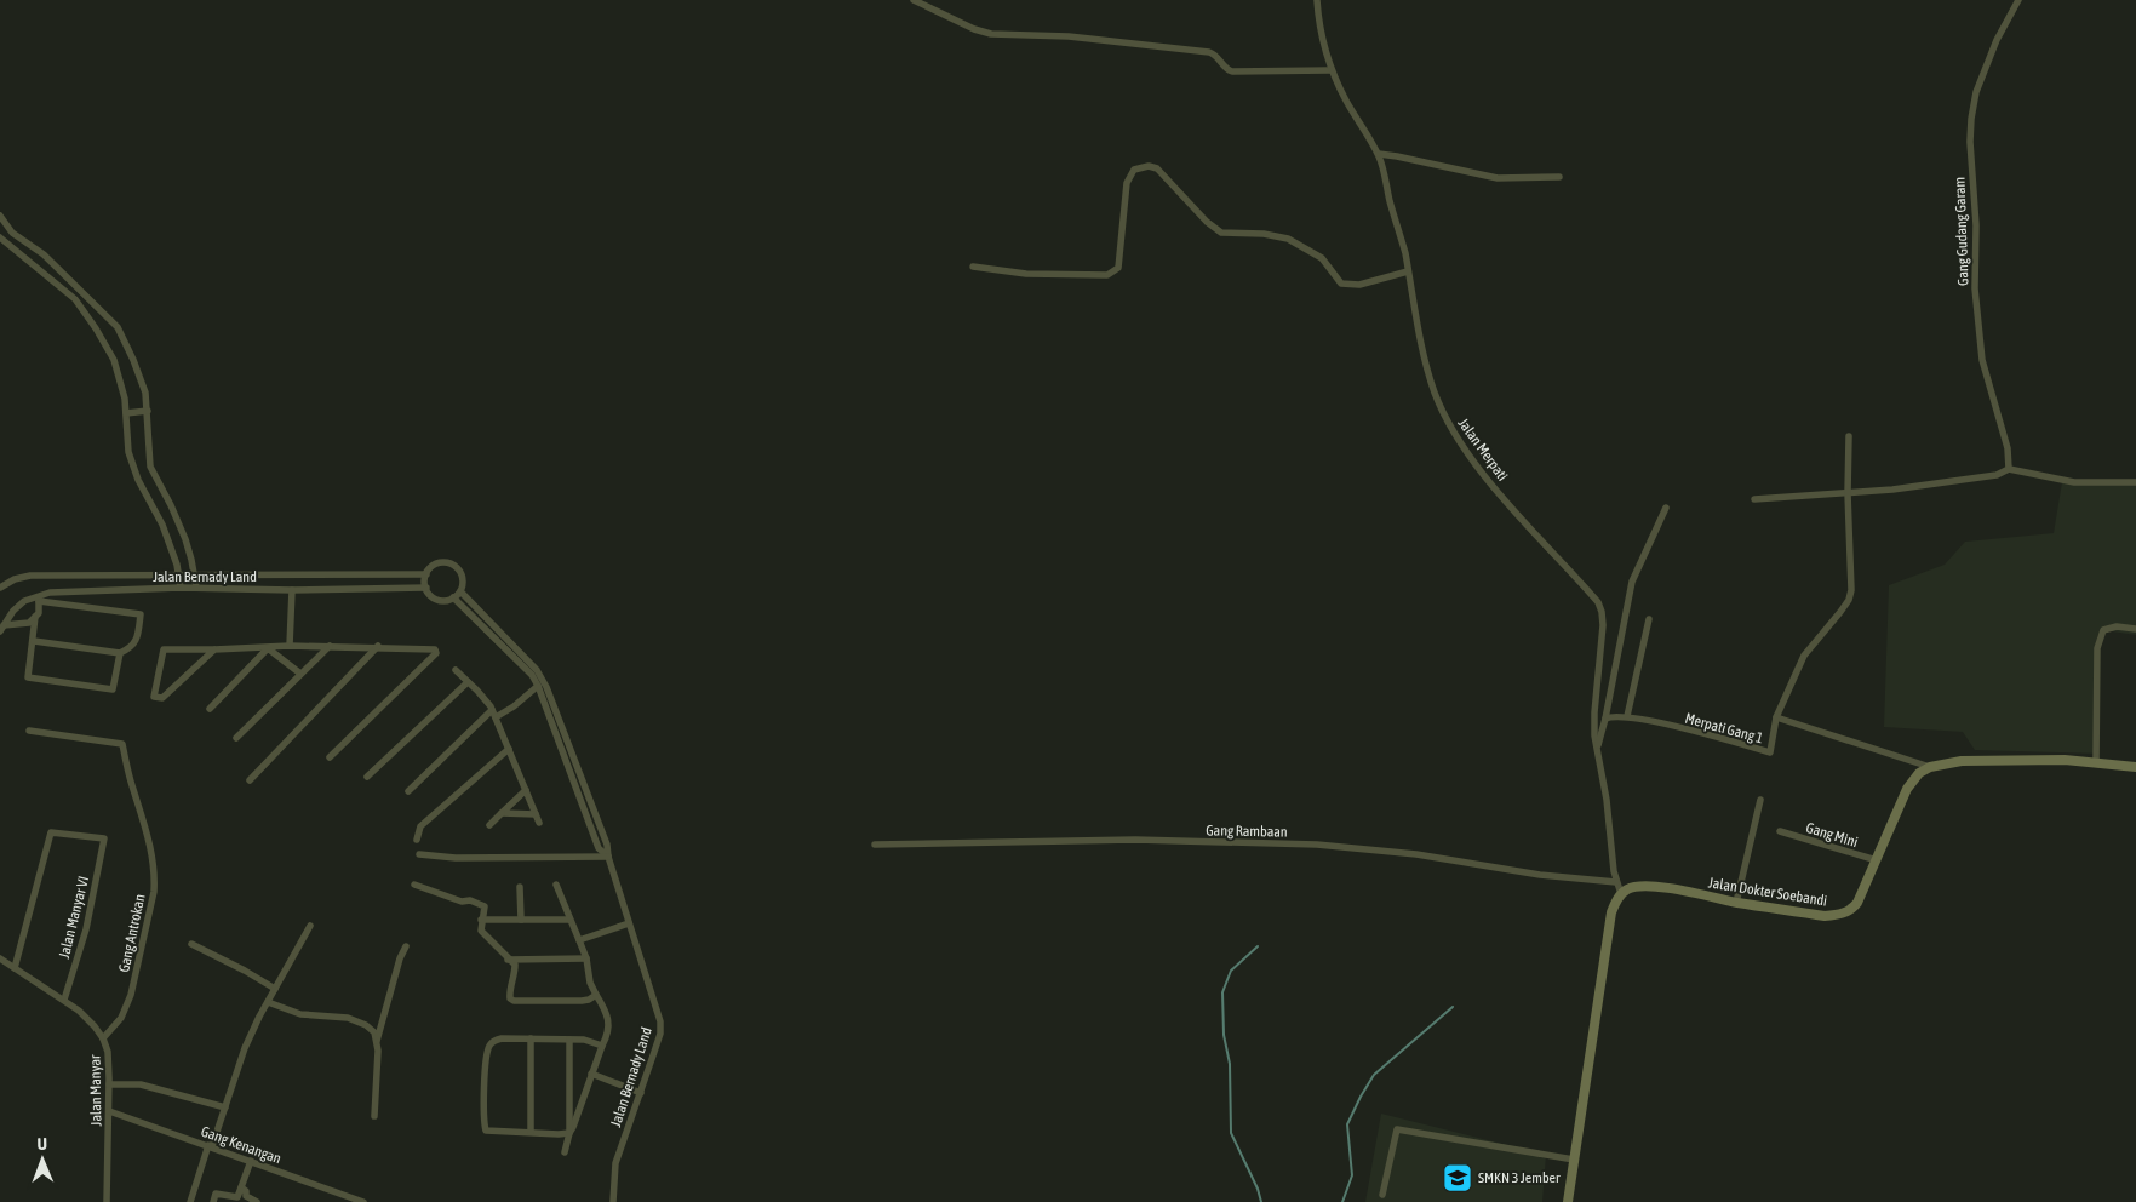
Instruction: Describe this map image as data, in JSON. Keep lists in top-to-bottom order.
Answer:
{
  "streets": {
    "main road": ["Jalan Dokter Soebandi"],
    "street": [
      "Gang Gudang Garam",
      "Jalan Merpati",
      "Jalan Bernady Land",
      "Merpati Gang 1",
      "Gang Rambaan",
      "Gang Mini",
      "Jalan Manyar VI",
      "Gang Antrokan",
      "Jalan Manyar",
      "Gang Kenangan"
    ]
  },
  "crossings": [
    ["Jalan Merpati", "Gang Rambaan"],
    ["Jalan Merpati", "Jalan Dokter Soebandi"],
    ["Gang Mini", "Jalan Dokter Soebandi"],
    ["Jalan Manyar VI", "Jalan Manyar"],
    ["Gang Antrokan", "Jalan Manyar"],
    ["Jalan Manyar", "Gang Kenangan"]
  ],
  "places": {
    "school or university": ["SMKN 3 Jember"]
  },
  "north": "top"
}
